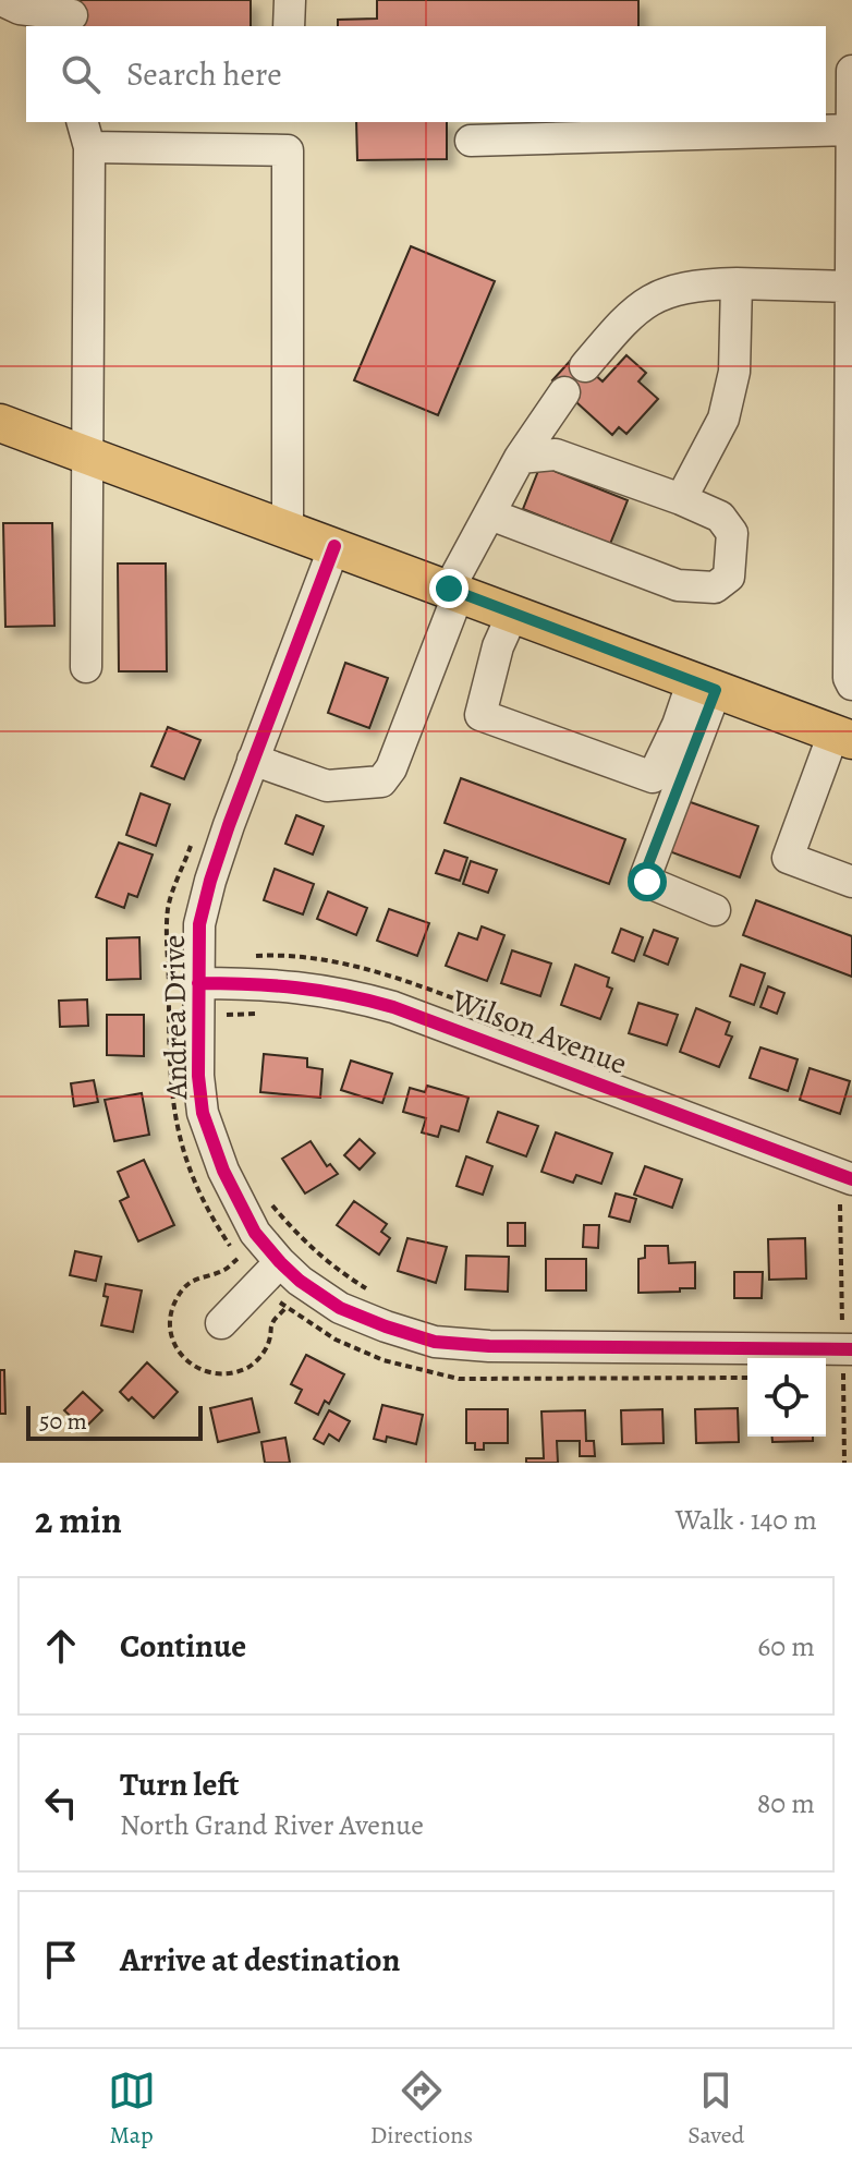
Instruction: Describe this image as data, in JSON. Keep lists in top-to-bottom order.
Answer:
{
  "streets": {
    "street": ["Andrea Drive", "Wilson Avenue"]
  },
  "crossings": [
    ["Andrea Drive", "Wilson Avenue"]
  ],
  "scale_bar": "50 m",
  "page": {
    "search": "Search here",
    "scale": "50 m",
    "heading": ["2 min", "Walk · 140 m"],
    "list": [
      ["Continue", "60 m"],
      ["Turn left", "North Grand River Avenue", "80 m"],
      "Arrive at destination"
    ],
    "nav": ["Map", "Directions", "Saved"]
  }
}
